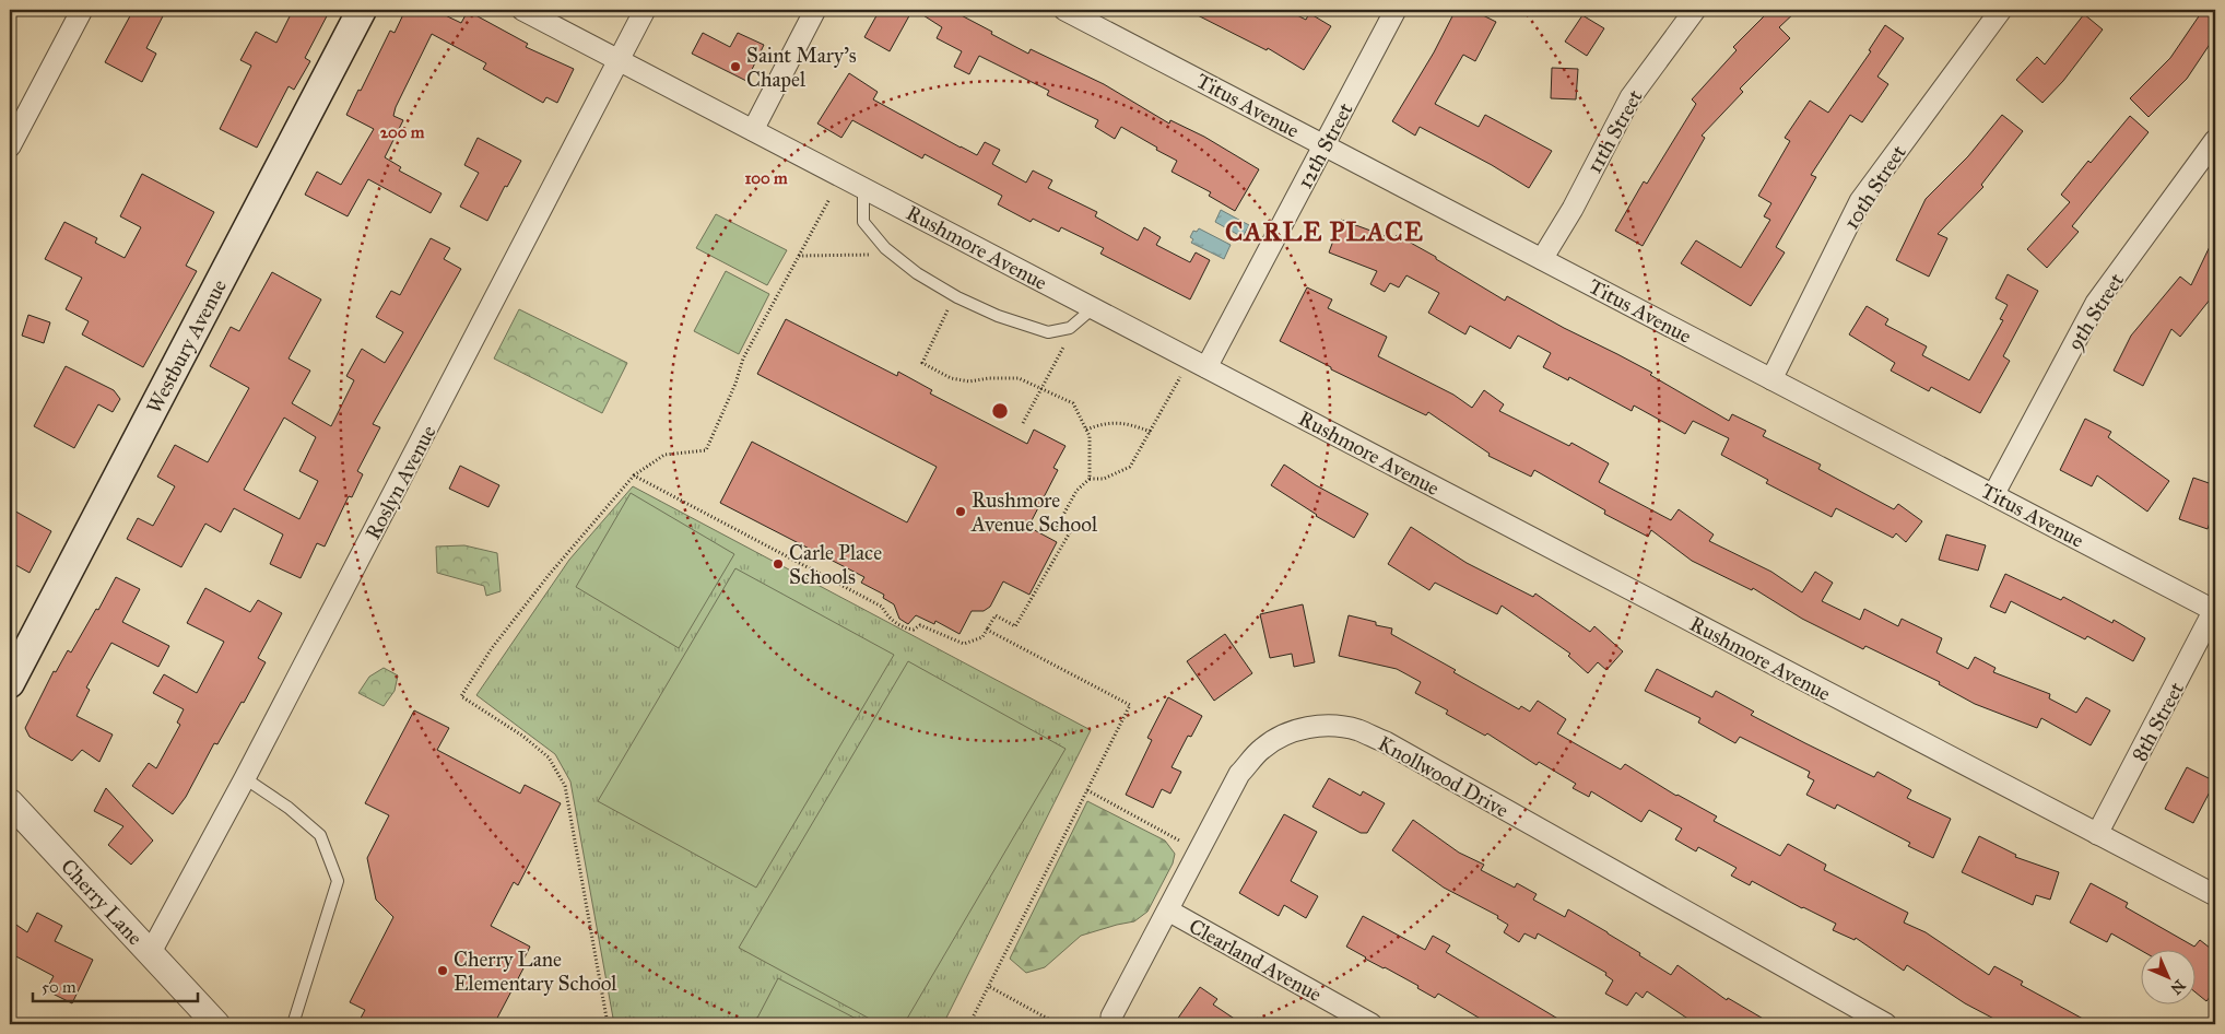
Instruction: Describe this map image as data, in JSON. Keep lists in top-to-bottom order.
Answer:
{
  "streets": {
    "main road": ["Westbury Avenue"],
    "street": [
      "Titus Avenue",
      "11th Street",
      "12th Street",
      "10th Street",
      "Rushmore Avenue",
      "9th Street",
      "Roslyn Avenue",
      "8th Street",
      "Knollwood Drive",
      "Cherry Lane",
      "Clearland Avenue"
    ]
  },
  "crossings": [
    ["Titus Avenue", "11th Street"],
    ["Titus Avenue", "12th Street"],
    ["Titus Avenue", "10th Street"],
    ["Titus Avenue", "9th Street"],
    ["Titus Avenue", "8th Street"],
    ["12th Street", "Rushmore Avenue"],
    ["Rushmore Avenue", "Roslyn Avenue"],
    ["Rushmore Avenue", "8th Street"],
    ["Roslyn Avenue", "Cherry Lane"],
    ["Knollwood Drive", "Clearland Avenue"]
  ],
  "districts": ["CARLE PLACE"],
  "places": [
    "Saint Mary's Chapel",
    "Rushmore Avenue School",
    "Carle Place Schools",
    "Cherry Lane Elementary School"
  ],
  "scale_bar": "50 m",
  "north": "bottom right",
  "rings": ["200 m", "100 m"]
}
